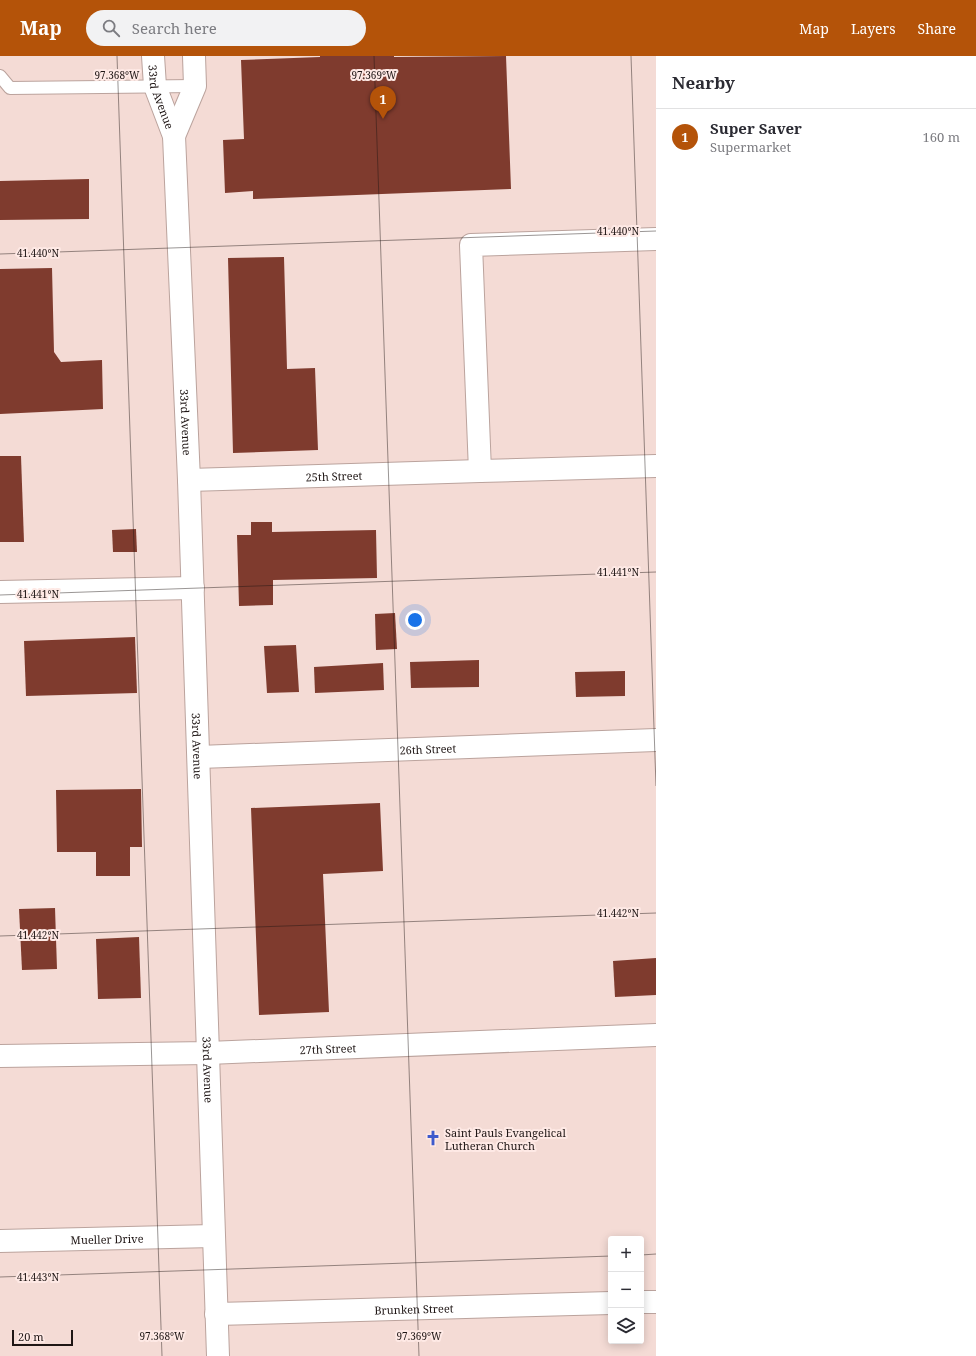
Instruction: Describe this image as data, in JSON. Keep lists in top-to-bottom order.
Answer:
{
  "streets": {
    "street": [
      "33rd Avenue",
      "25th Street",
      "26th Street",
      "27th Street",
      "Mueller Drive",
      "Brunken Street"
    ]
  },
  "crossings": [
    ["33rd Avenue", "25th Street"],
    ["33rd Avenue", "26th Street"],
    ["33rd Avenue", "27th Street"],
    ["33rd Avenue", "Mueller Drive"],
    ["33rd Avenue", "Brunken Street"]
  ],
  "places": {
    "church": ["Saint Pauls Evangelical Lutheran Church"]
  },
  "scale_bar": "20 m",
  "page": {
    "header": "Map",
    "search": "Search here",
    "nav": ["Map", "Layers", "Share"],
    "heading": "Nearby",
    "pins": "1",
    "list": [
      {
        "mark": "1",
        "name": "Super Saver",
        "note": "Supermarket",
        "value": "160 m"
      }
    ],
    "map_buttons": ["+", "−"],
    "scale": "20 m"
  },
  "coordinates": [
    "97.368°W",
    "97.369°W",
    "41.440°N",
    "41.441°N",
    "41.442°N",
    "41.443°N"
  ]
}
